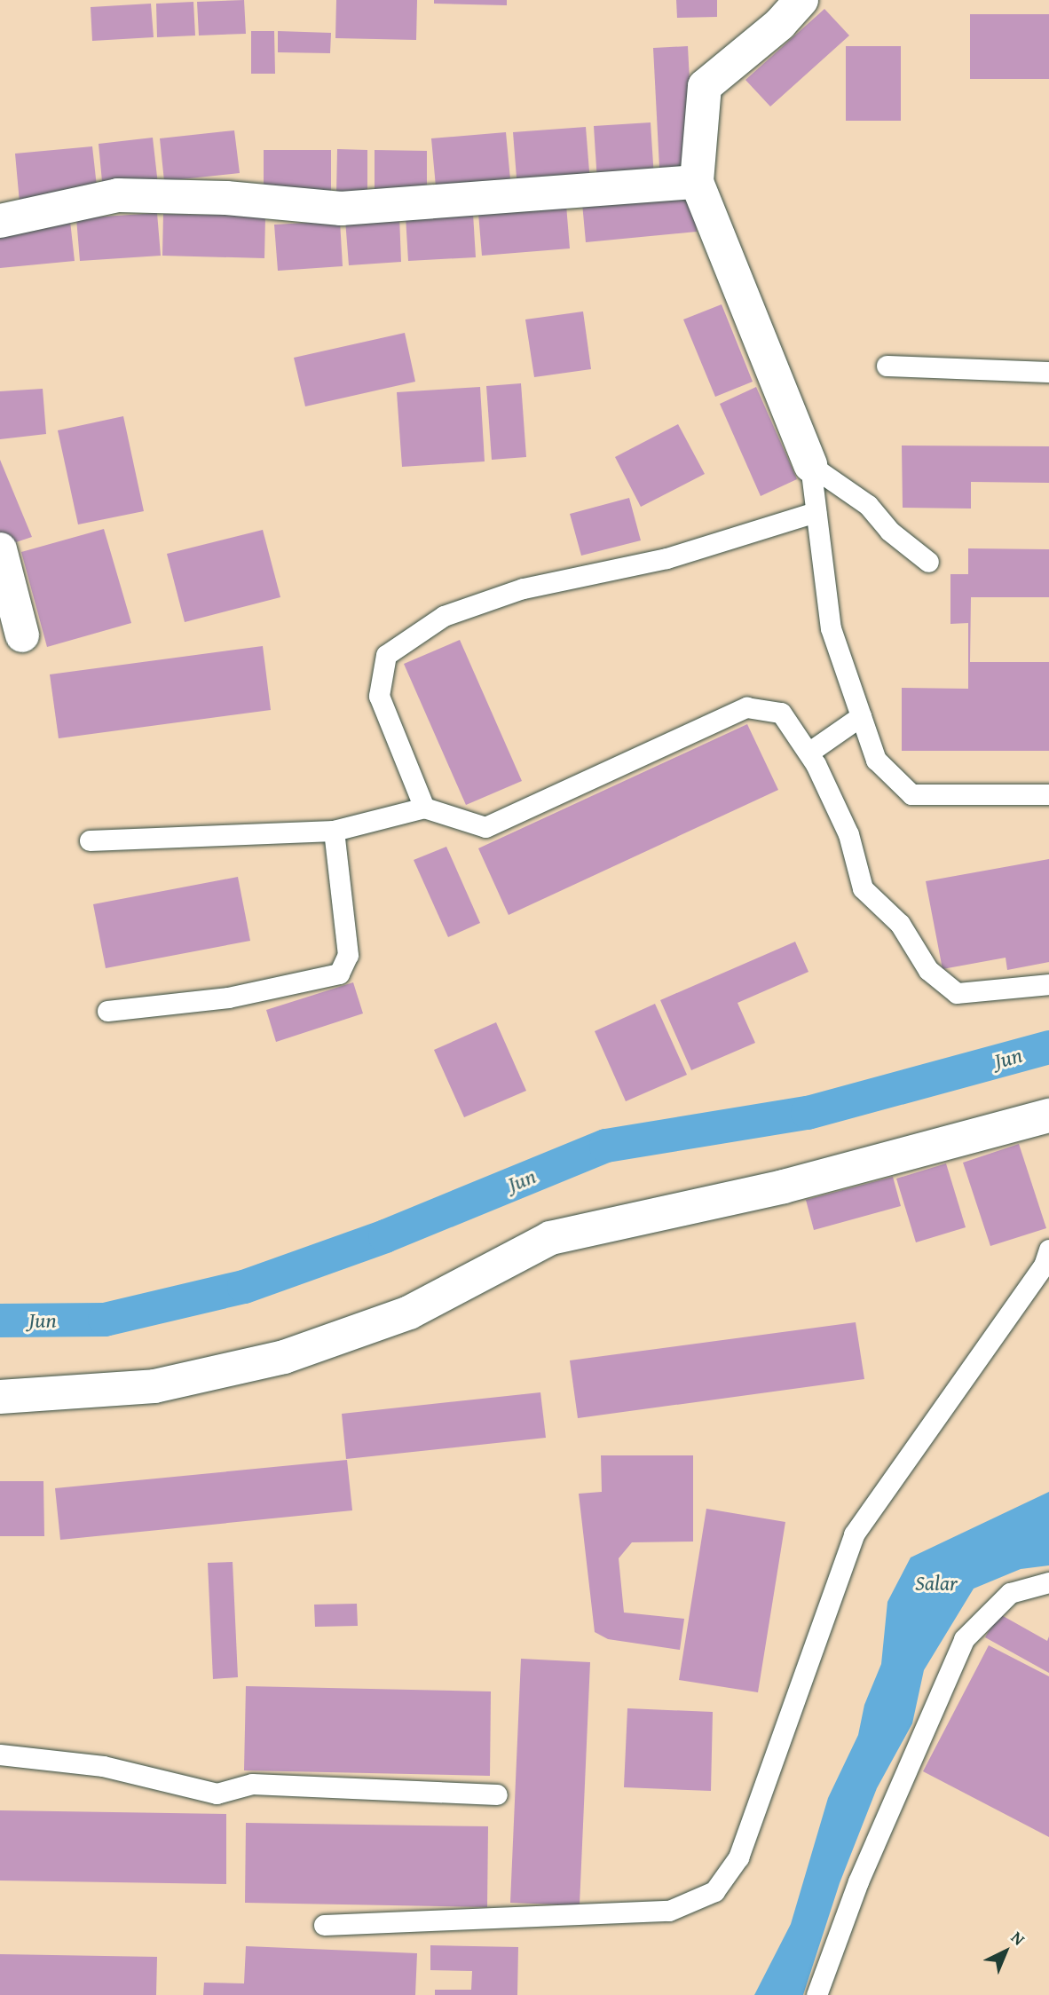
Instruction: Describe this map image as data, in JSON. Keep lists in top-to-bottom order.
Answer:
{
  "water": ["Jun", "Salar"],
  "north": "top right"
}
